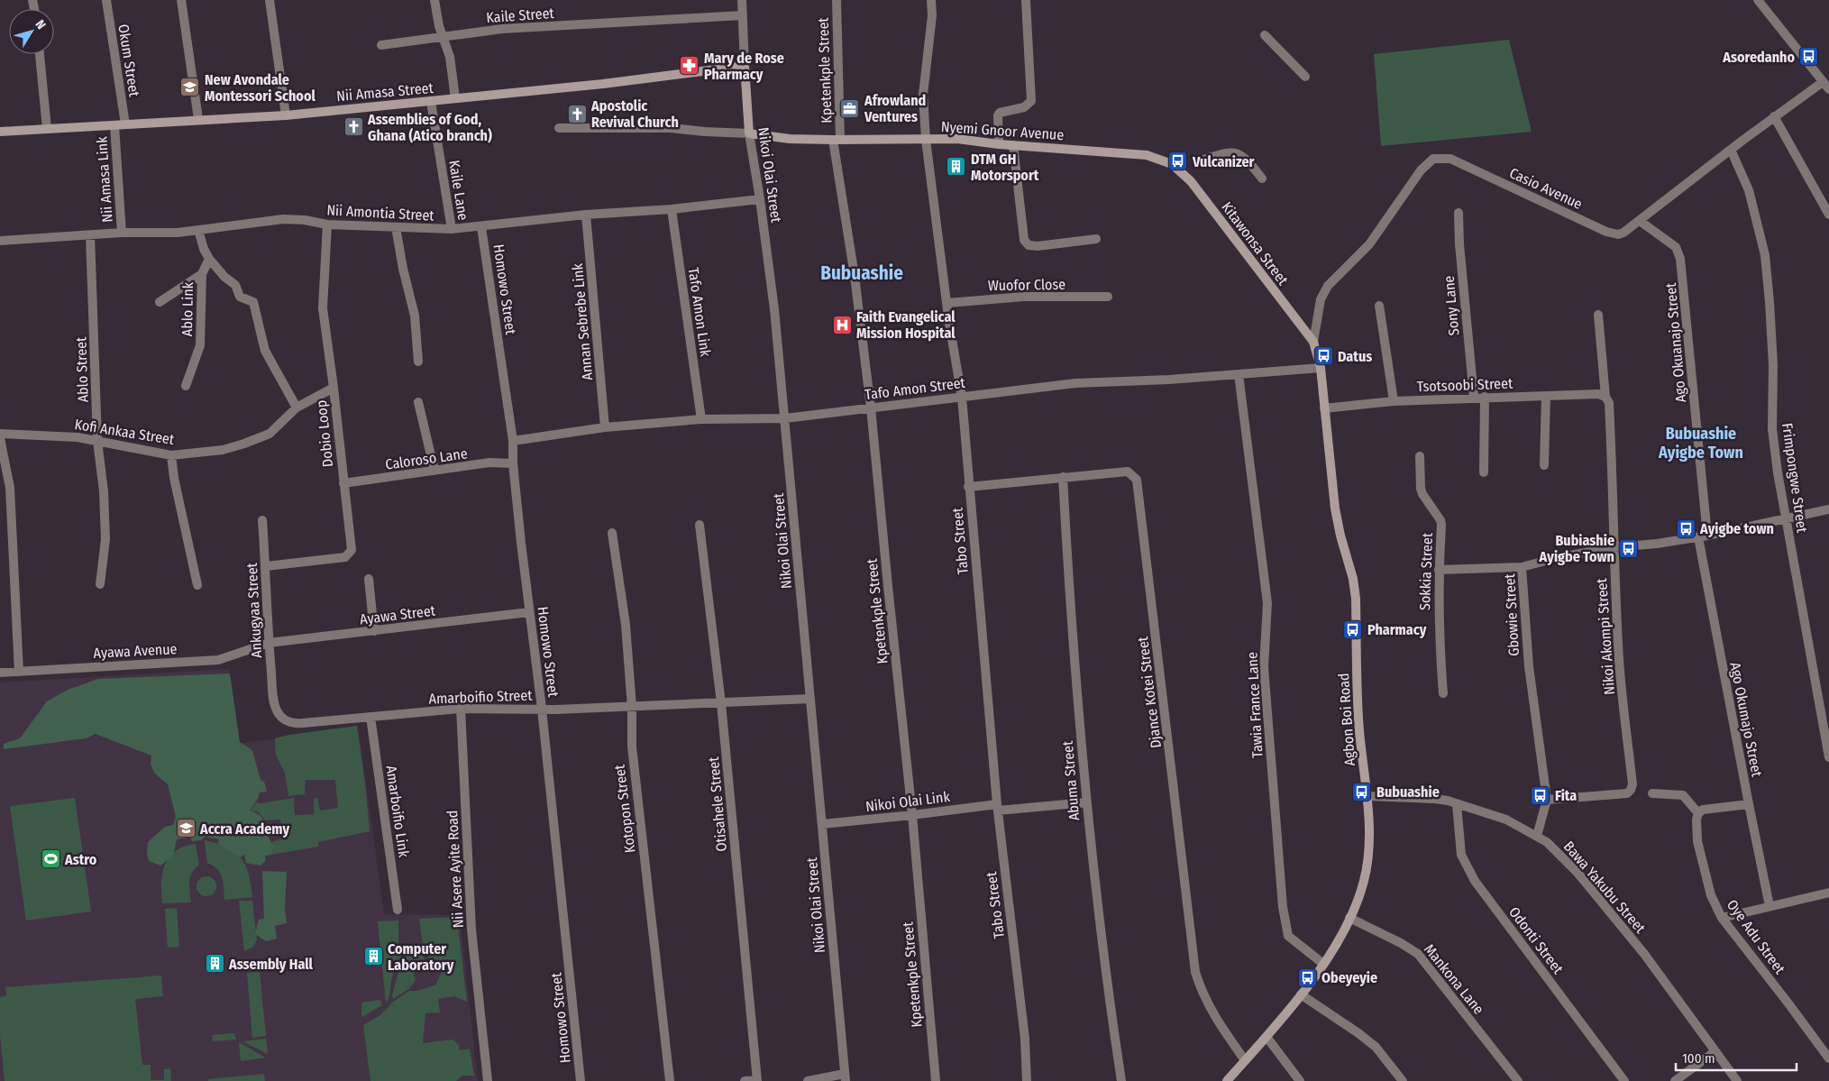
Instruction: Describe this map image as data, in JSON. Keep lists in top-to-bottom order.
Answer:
{
  "streets": {
    "street": [
      "Kaile Street",
      "Okum Street",
      "Kpetenkple Street",
      "Nii Amasa Street",
      "Nyemi Gnoor Avenue",
      "Nikoi Olai Street",
      "Nii Amasa Link",
      "Casio Avenue",
      "Kaile Lane",
      "Nii Amontia Street",
      "Kitawonsa Street",
      "Wuofor Close",
      "Homowo Street",
      "Sony Lane",
      "Ablo Link",
      "Tafo Amon Link",
      "Annan Sebrebe Link",
      "Ago Okuanajo Street",
      "Ablo Street",
      "Tsotsoobi Street",
      "Tafo Amon Street",
      "Kofi Ankaa Street",
      "Dobio Loop",
      "Caloroso Lane",
      "Frimpongwe Street",
      "Tabo Street",
      "Sokkia Street",
      "Ankugyaa Street",
      "Ayawa Street",
      "Gbowie Street",
      "Nikoi Akompi Street",
      "Ayawa Avenue",
      "Djance Kotei Street",
      "Amarboifio Street",
      "Tawia France Lane",
      "Agbon Boi Road",
      "Ago Okumajo Street",
      "Abuma Street",
      "Nikoi Olai Link",
      "Otisahele Street",
      "Kotopon Street",
      "Amarboifio Link",
      "Nii Asere Ayite Road",
      "Bawa Yakubu Street",
      "Oye Adu Street",
      "Odonti Street",
      "Mankona Lane"
    ]
  },
  "crossings": [
    ["Kaile Street", "Nikoi Olai Street"],
    ["Okum Street", "Nii Amasa Street"],
    ["Kpetenkple Street", "Nyemi Gnoor Avenue"],
    ["Kpetenkple Street", "Tafo Amon Street"],
    ["Kpetenkple Street", "Nikoi Olai Link"],
    ["Nii Amasa Street", "Nikoi Olai Street"],
    ["Nii Amasa Street", "Nii Amasa Link"],
    ["Nii Amasa Street", "Kaile Lane"],
    ["Nyemi Gnoor Avenue", "Nikoi Olai Street"],
    ["Nyemi Gnoor Avenue", "Kitawonsa Street"],
    ["Nyemi Gnoor Avenue", "Tabo Street"],
    ["Nikoi Olai Street", "Nii Amontia Street"],
    ["Nikoi Olai Street", "Tafo Amon Street"],
    ["Nikoi Olai Street", "Amarboifio Street"],
    ["Nikoi Olai Street", "Nikoi Olai Link"],
    ["Nii Amasa Link", "Nii Amontia Street"],
    ["Casio Avenue", "Kitawonsa Street"],
    ["Casio Avenue", "Ago Okuanajo Street"],
    ["Casio Avenue", "Frimpongwe Street"],
    ["Casio Avenue", "Agbon Boi Road"],
    ["Kaile Lane", "Nii Amontia Street"],
    ["Nii Amontia Street", "Homowo Street"],
    ["Nii Amontia Street", "Tafo Amon Link"],
    ["Nii Amontia Street", "Annan Sebrebe Link"],
    ["Nii Amontia Street", "Ablo Street"],
    ["Nii Amontia Street", "Dobio Loop"],
    ["Kitawonsa Street", "Agbon Boi Road"],
    ["Wuofor Close", "Tabo Street"],
    ["Homowo Street", "Tafo Amon Street"],
    ["Homowo Street", "Caloroso Lane"],
    ["Homowo Street", "Ayawa Street"],
    ["Homowo Street", "Amarboifio Street"],
    ["Sony Lane", "Tsotsoobi Street"],
    ["Tafo Amon Link", "Tafo Amon Street"],
    ["Annan Sebrebe Link", "Tafo Amon Street"],
    ["Ago Okuanajo Street", "Gbowie Street"],
    ["Ago Okuanajo Street", "Ago Okumajo Street"],
    ["Ablo Street", "Kofi Ankaa Street"],
    ["Tsotsoobi Street", "Nikoi Akompi Street"],
    ["Tsotsoobi Street", "Agbon Boi Road"],
    ["Tafo Amon Street", "Tabo Street"],
    ["Tafo Amon Street", "Tawia France Lane"],
    ["Tafo Amon Street", "Agbon Boi Road"],
    ["Kofi Ankaa Street", "Dobio Loop"],
    ["Dobio Loop", "Caloroso Lane"],
    ["Dobio Loop", "Ankugyaa Street"],
    ["Frimpongwe Street", "Gbowie Street"],
    ["Tabo Street", "Djance Kotei Street"],
    ["Tabo Street", "Nikoi Olai Link"],
    ["Ankugyaa Street", "Ayawa Street"],
    ["Ankugyaa Street", "Ayawa Avenue"],
    ["Ankugyaa Street", "Amarboifio Street"],
    ["Ayawa Street", "Ayawa Avenue"],
    ["Gbowie Street", "Nikoi Akompi Street"],
    ["Gbowie Street", "Ago Okumajo Street"],
    ["Gbowie Street", "Bawa Yakubu Street"],
    ["Djance Kotei Street", "Agbon Boi Road"],
    ["Djance Kotei Street", "Abuma Street"],
    ["Amarboifio Street", "Otisahele Street"],
    ["Amarboifio Street", "Kotopon Street"],
    ["Amarboifio Street", "Amarboifio Link"],
    ["Amarboifio Street", "Nii Asere Ayite Road"],
    ["Tawia France Lane", "Agbon Boi Road"],
    ["Agbon Boi Road", "Bawa Yakubu Street"],
    ["Agbon Boi Road", "Mankona Lane"],
    ["Abuma Street", "Nikoi Olai Link"],
    ["Bawa Yakubu Street", "Odonti Street"]
  ],
  "districts": ["Bubuashie", "Bubuashie Ayigbe Town"],
  "places": {
    "bus stop": [
      "Asoredanho",
      "Vulcanizer",
      "Datus",
      "Ayigbe town",
      "Bubiashie Ayigbe Town",
      "Pharmacy",
      "Bubuashie",
      "Fita",
      "Obeyeyie"
    ],
    "pharmacy": ["Mary de Rose Pharmacy"],
    "school or university": ["New Avondale Montessori School", "Accra Academy"],
    "office": ["Afrowland Ventures"],
    "church": ["Apostolic Revival Church", "Assemblies of God, Ghana (Atico branch)"],
    "building": ["DTM GH Motorsport", "Computer Laboratory", "Assembly Hall"],
    "hospital": ["Faith Evangelical Mission Hospital"],
    "sports": ["Astro"]
  },
  "scale_bar": "100 m",
  "north": "top right"
}
